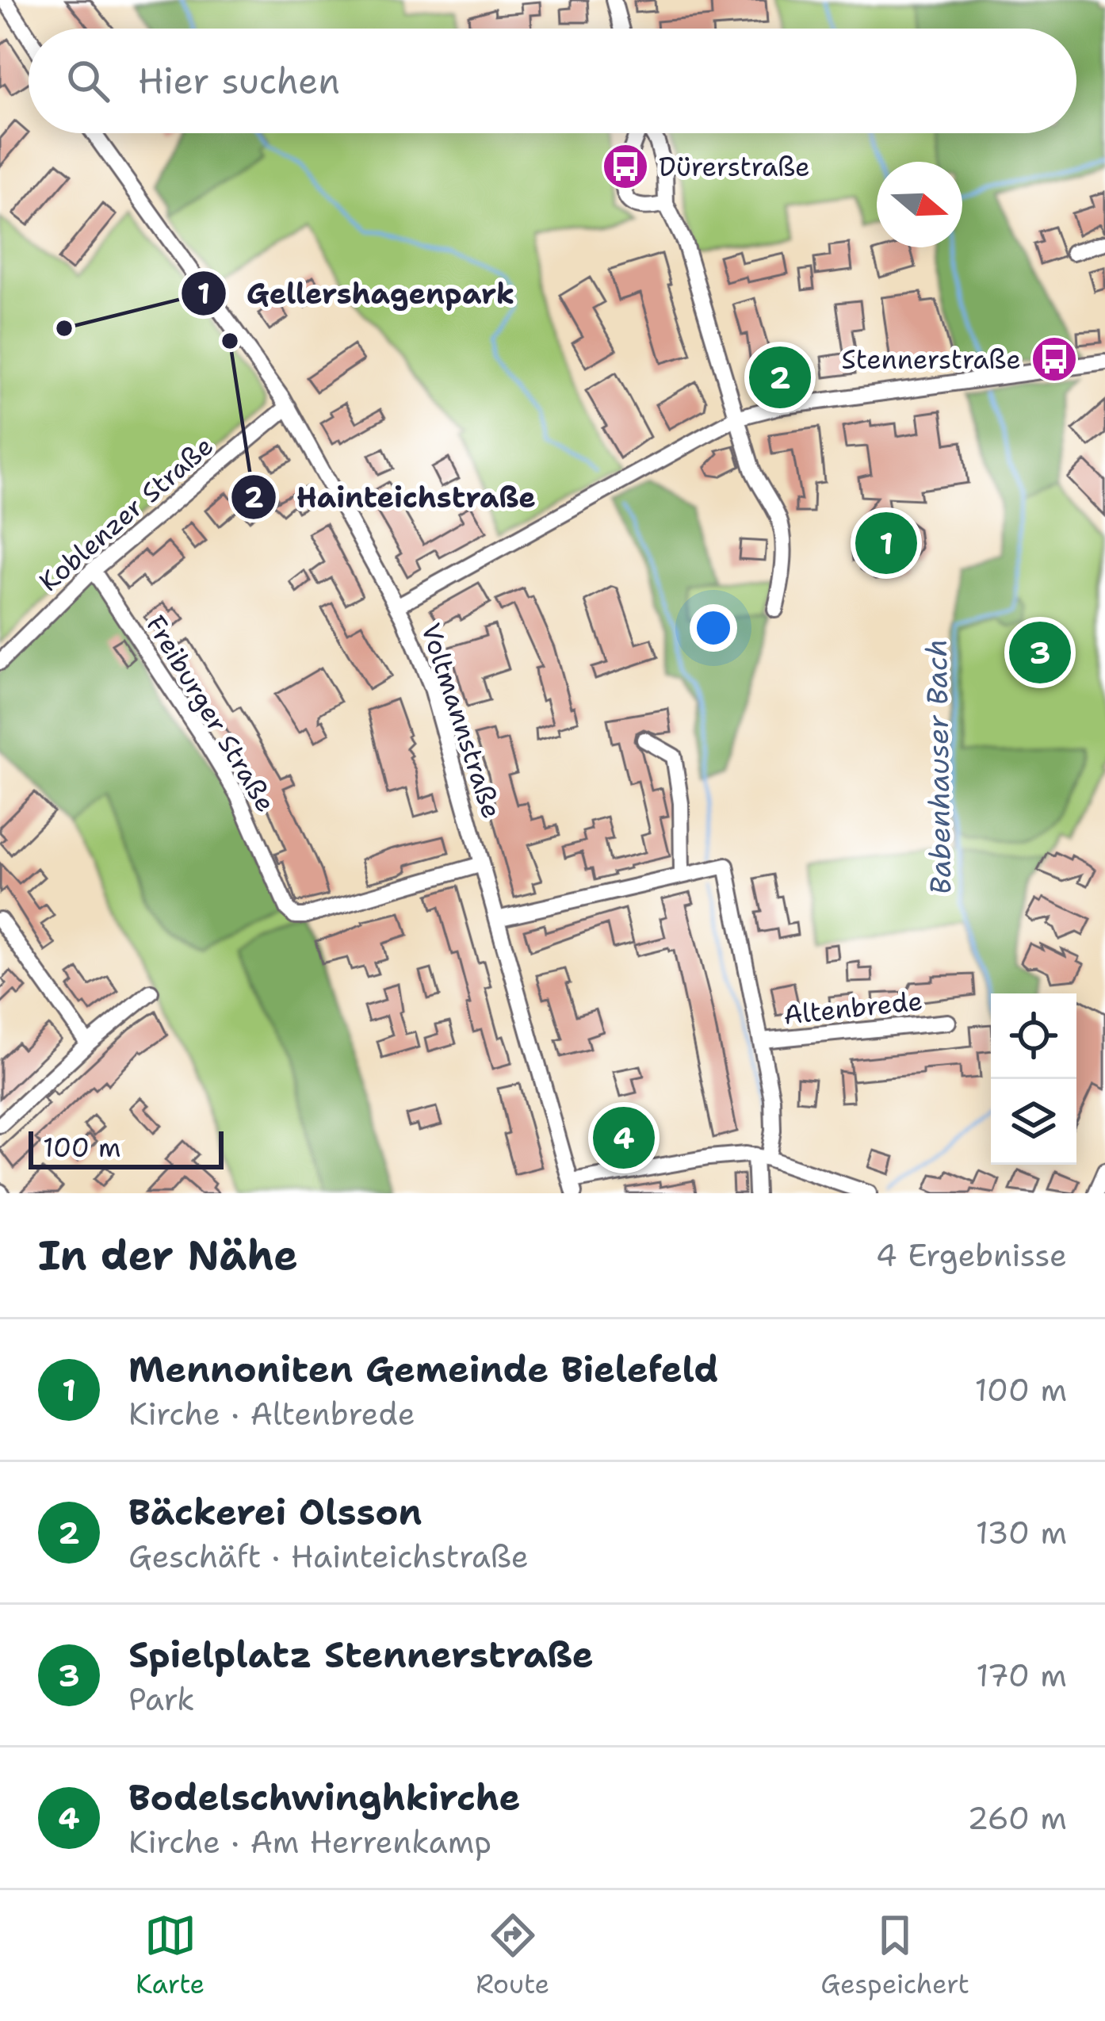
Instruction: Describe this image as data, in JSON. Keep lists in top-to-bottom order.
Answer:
{
  "streets": {
    "street": [
      "Koblenzer Straße",
      "Freiburger Straße",
      "Voltmannstraße",
      "Altenbrede"
    ]
  },
  "crossings": [
    ["Koblenzer Straße", "Freiburger Straße"],
    ["Koblenzer Straße", "Voltmannstraße"],
    ["Freiburger Straße", "Voltmannstraße"]
  ],
  "water": ["Babenhauser Bach"],
  "places": {
    "bus stop": ["Dürerstraße", "Stennerstraße"],
    "other": ["Gellershagenpark", "Hainteichstraße"]
  },
  "scale_bar": "100 m",
  "north": "right",
  "page": {
    "search": "Hier suchen",
    "pins": [
      "2",
      "1",
      "3",
      "4"
    ],
    "scale": "100 m",
    "heading": ["In der Nähe", "4 Ergebnisse"],
    "list": [
      {
        "mark": "1",
        "name": "Mennoniten Gemeinde Bielefeld",
        "note": "Kirche · Altenbrede",
        "value": "100 m"
      },
      {
        "mark": "2",
        "name": "Bäckerei Olsson",
        "note": "Geschäft · Hainteichstraße",
        "value": "130 m"
      },
      {
        "mark": "3",
        "name": "Spielplatz Stennerstraße",
        "note": "Park",
        "value": "170 m"
      },
      {
        "mark": "4",
        "name": "Bodelschwinghkirche",
        "note": "Kirche · Am Herrenkamp",
        "value": "260 m"
      }
    ],
    "nav": ["Karte", "Route", "Gespeichert"]
  }
}
